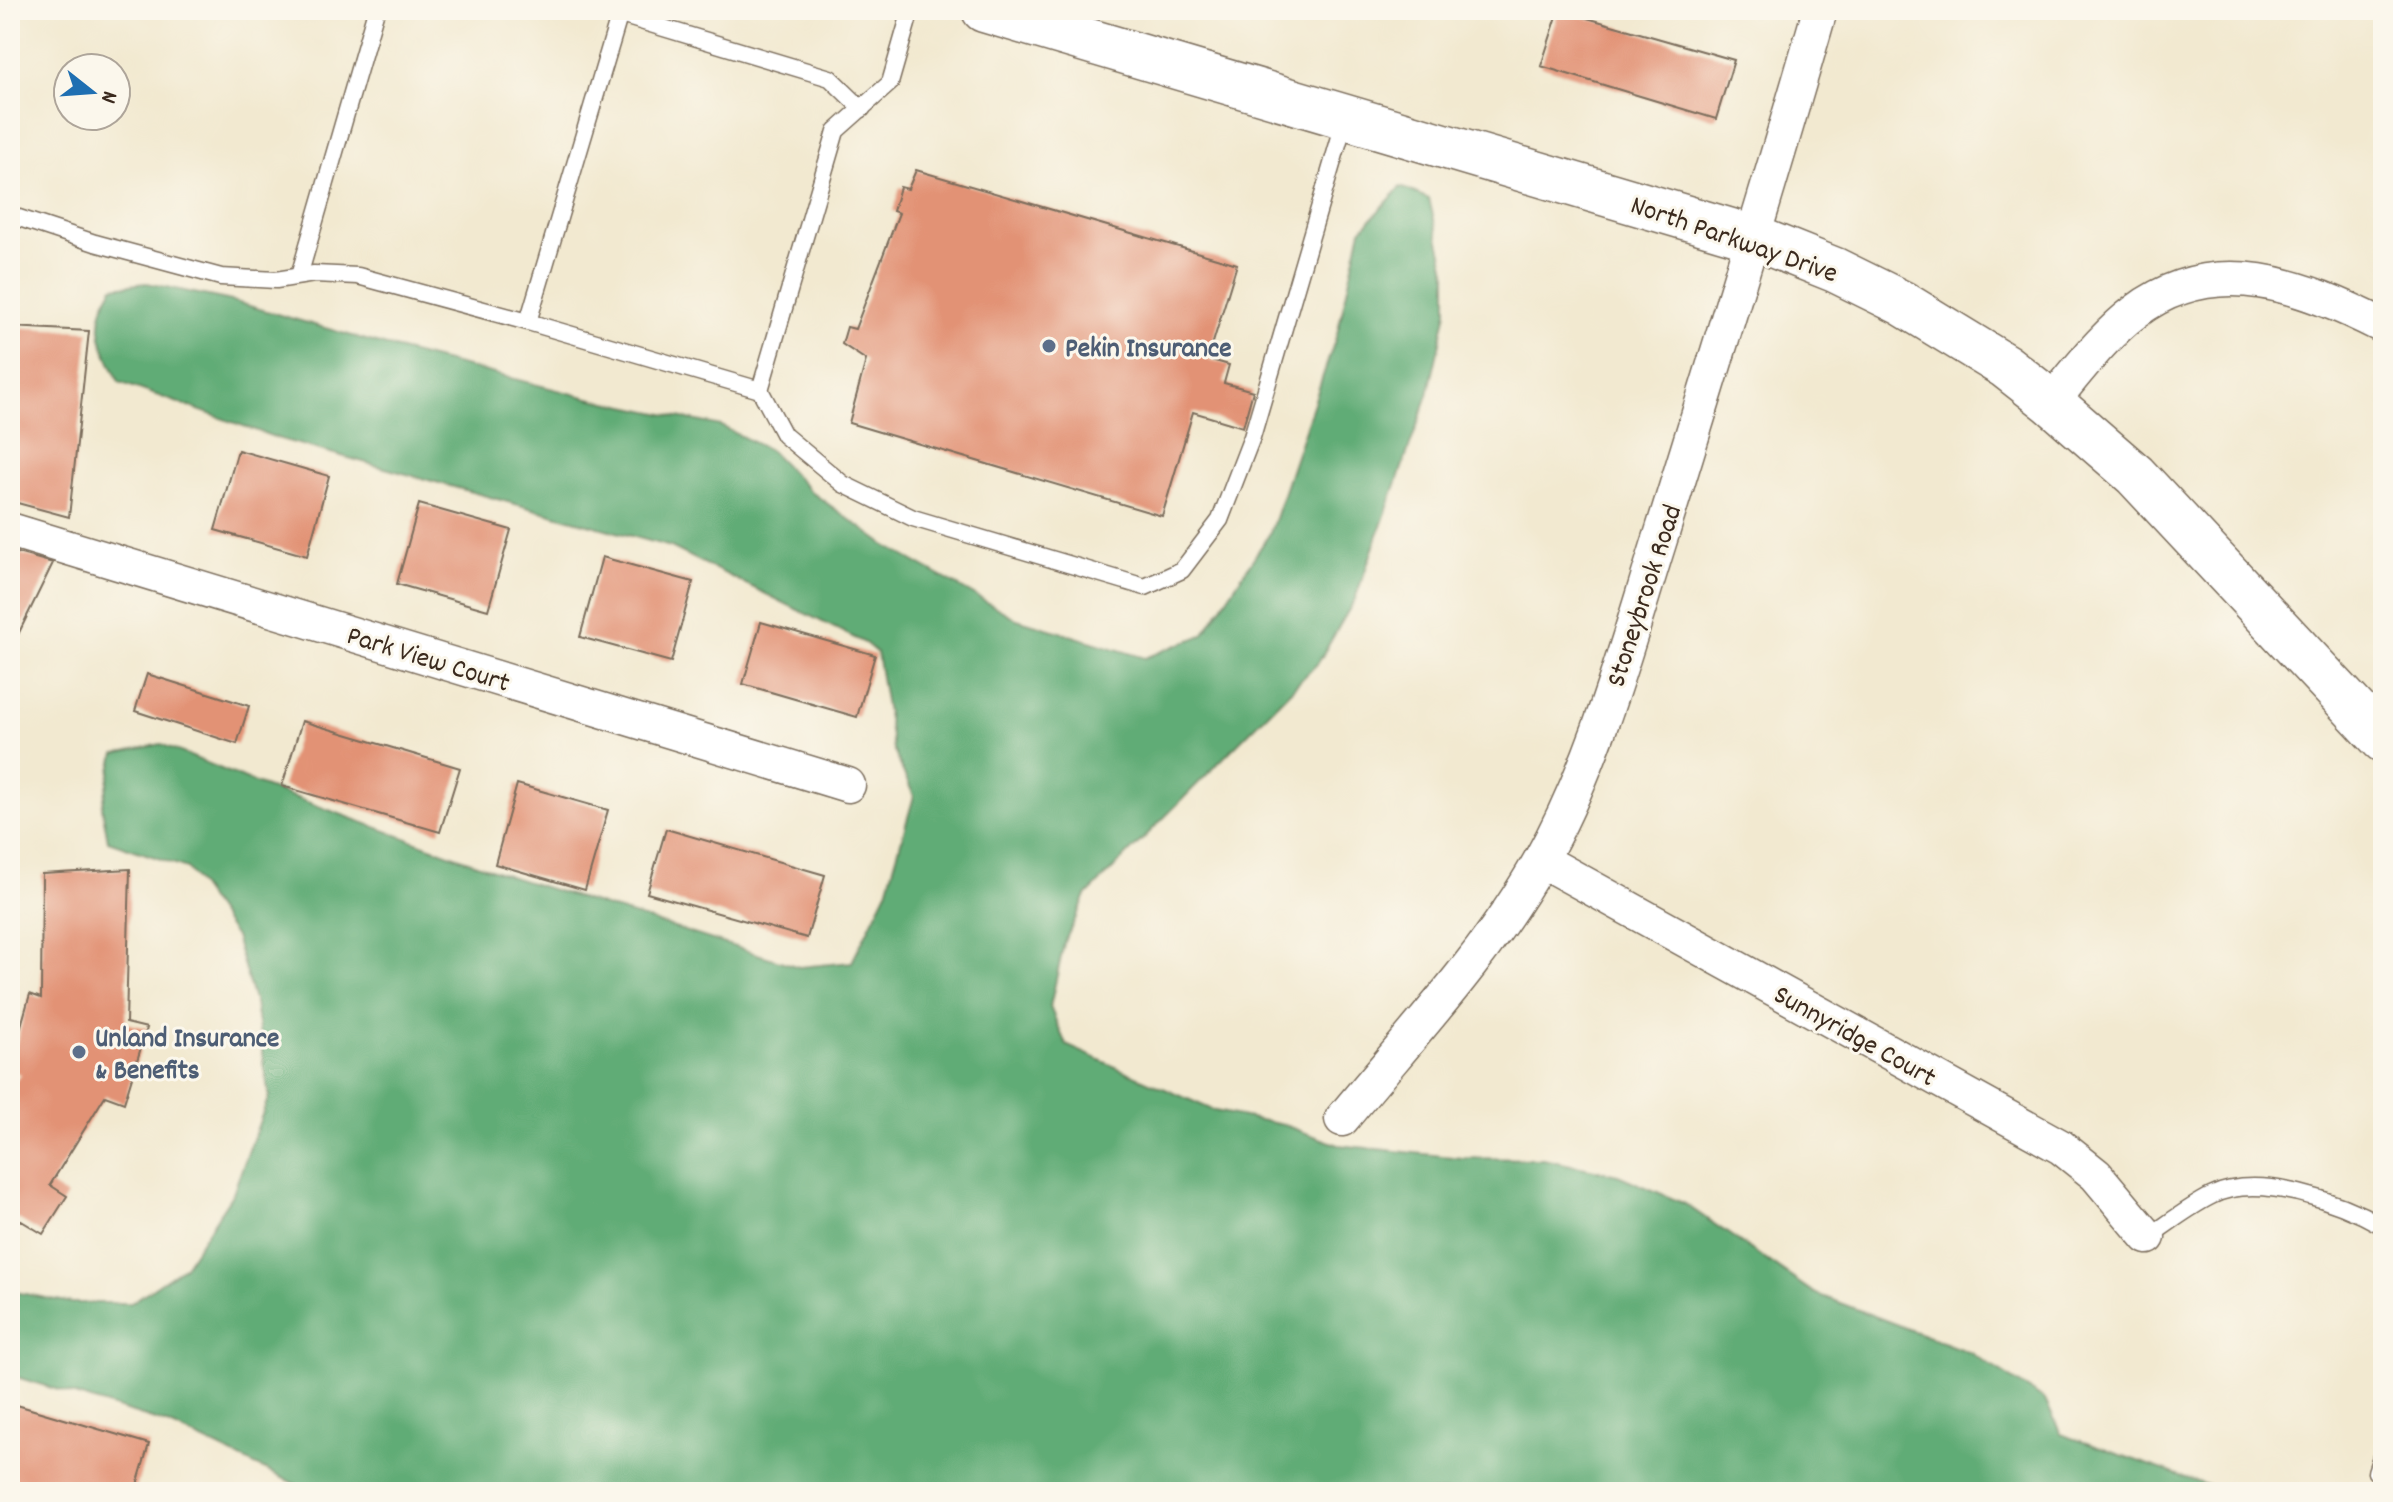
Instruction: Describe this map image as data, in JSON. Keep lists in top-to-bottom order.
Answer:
{
  "streets": {
    "main road": ["North Parkway Drive"],
    "street": ["Stoneybrook Road", "Park View Court", "Sunnyridge Court"]
  },
  "crossings": [
    ["North Parkway Drive", "Stoneybrook Road"],
    ["Stoneybrook Road", "Sunnyridge Court"]
  ],
  "places": ["Pekin Insurance", "Unland Insurance & Benefits"],
  "north": "right"
}
